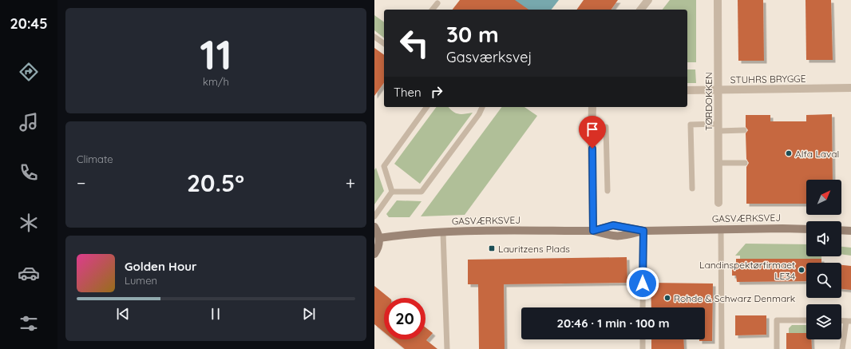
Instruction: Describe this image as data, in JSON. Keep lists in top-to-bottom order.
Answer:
{
  "streets": {
    "street": ["STUHRS BRYGGE", "TØRDOKKEN", "GASVÆRKSVEJ"]
  },
  "crossings": [
    ["STUHRS BRYGGE", "TØRDOKKEN"]
  ],
  "places": {
    "other": ["Alfa Laval", "Landinspektørfirmaet LE34", "Rohde & Schwarz Denmark"],
    "transit": ["Lauritzens Plads"]
  },
  "north": "top right",
  "page": {
    "tabs": "20:45",
    "tile": [
      ["11", "km/h"],
      "Climate"
    ],
    "turn": ["30 m", "Gasværksvej"],
    "then": "Then",
    "heat": ["−", "20.5°", "+"],
    "song": ["Golden Hour", "Lumen"],
    "limit": "20",
    "trip": "20:46 · 1 min · 100 m"
  }
}
